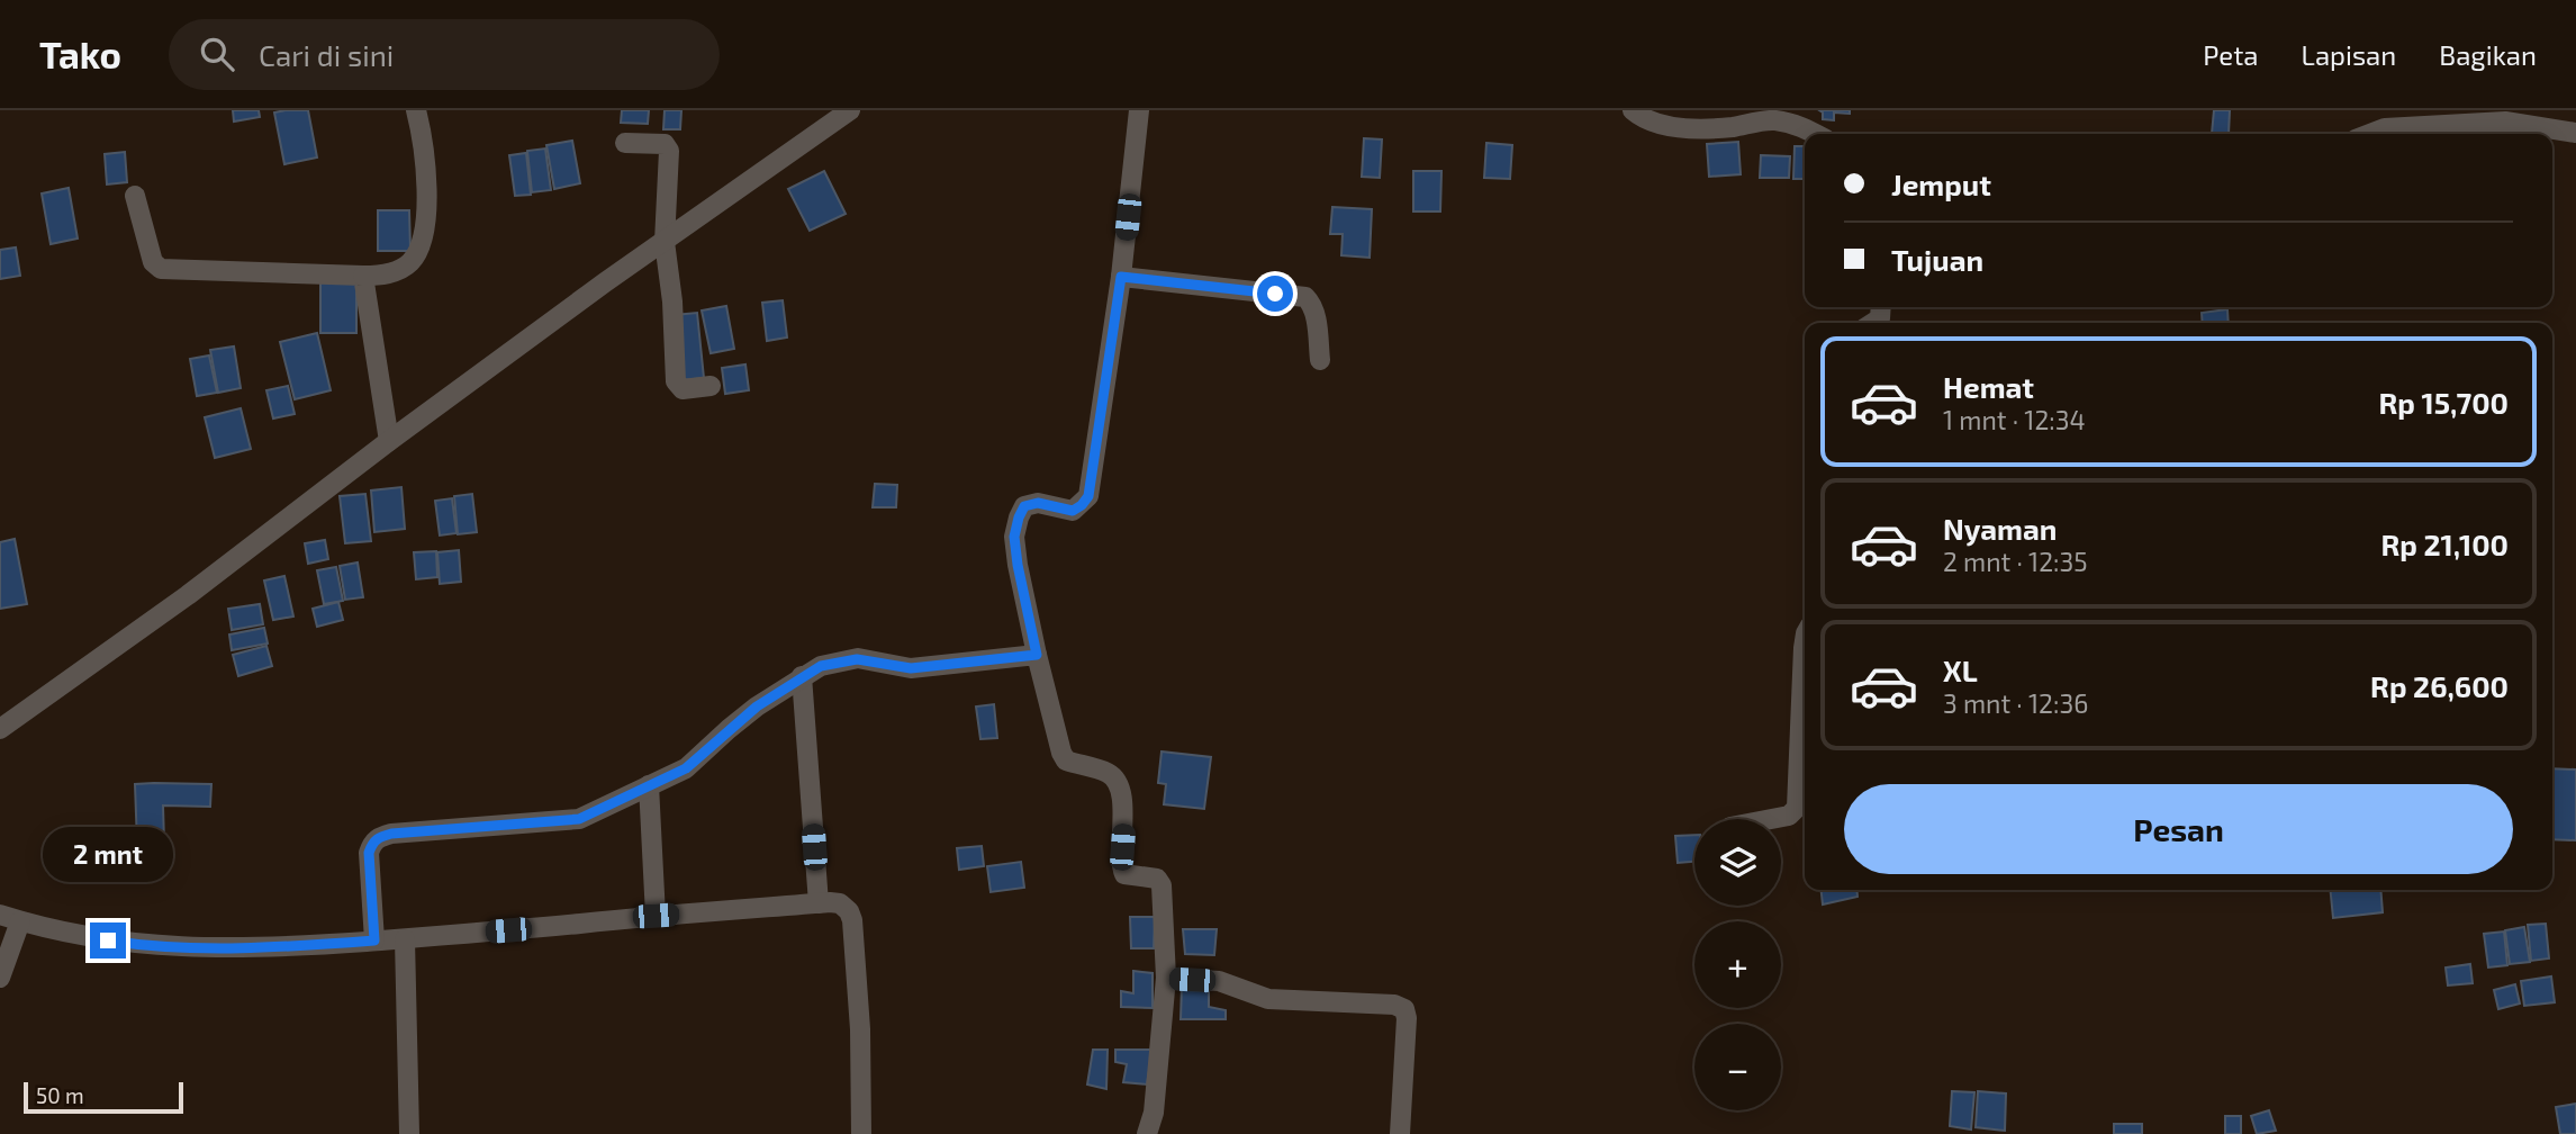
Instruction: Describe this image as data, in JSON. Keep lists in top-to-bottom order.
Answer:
{
  "scale_bar": "50 m",
  "page": {
    "header": "Tako",
    "search": "Cari di sini",
    "nav": ["Peta", "Lapisan", "Bagikan"],
    "banner": ["Jemput", "Tujuan"],
    "list": [
      {
        "name": "Hemat",
        "note": "1 mnt · 12:34",
        "value": "Rp 15,700"
      },
      {
        "name": "Nyaman",
        "note": "2 mnt · 12:35",
        "value": "Rp 21,100"
      },
      {
        "name": "XL",
        "note": "3 mnt · 12:36",
        "value": "Rp 26,600"
      }
    ],
    "buttons": "Pesan",
    "map_buttons": ["+", "−"],
    "bubble": "2 mnt",
    "scale": "50 m"
  }
}
